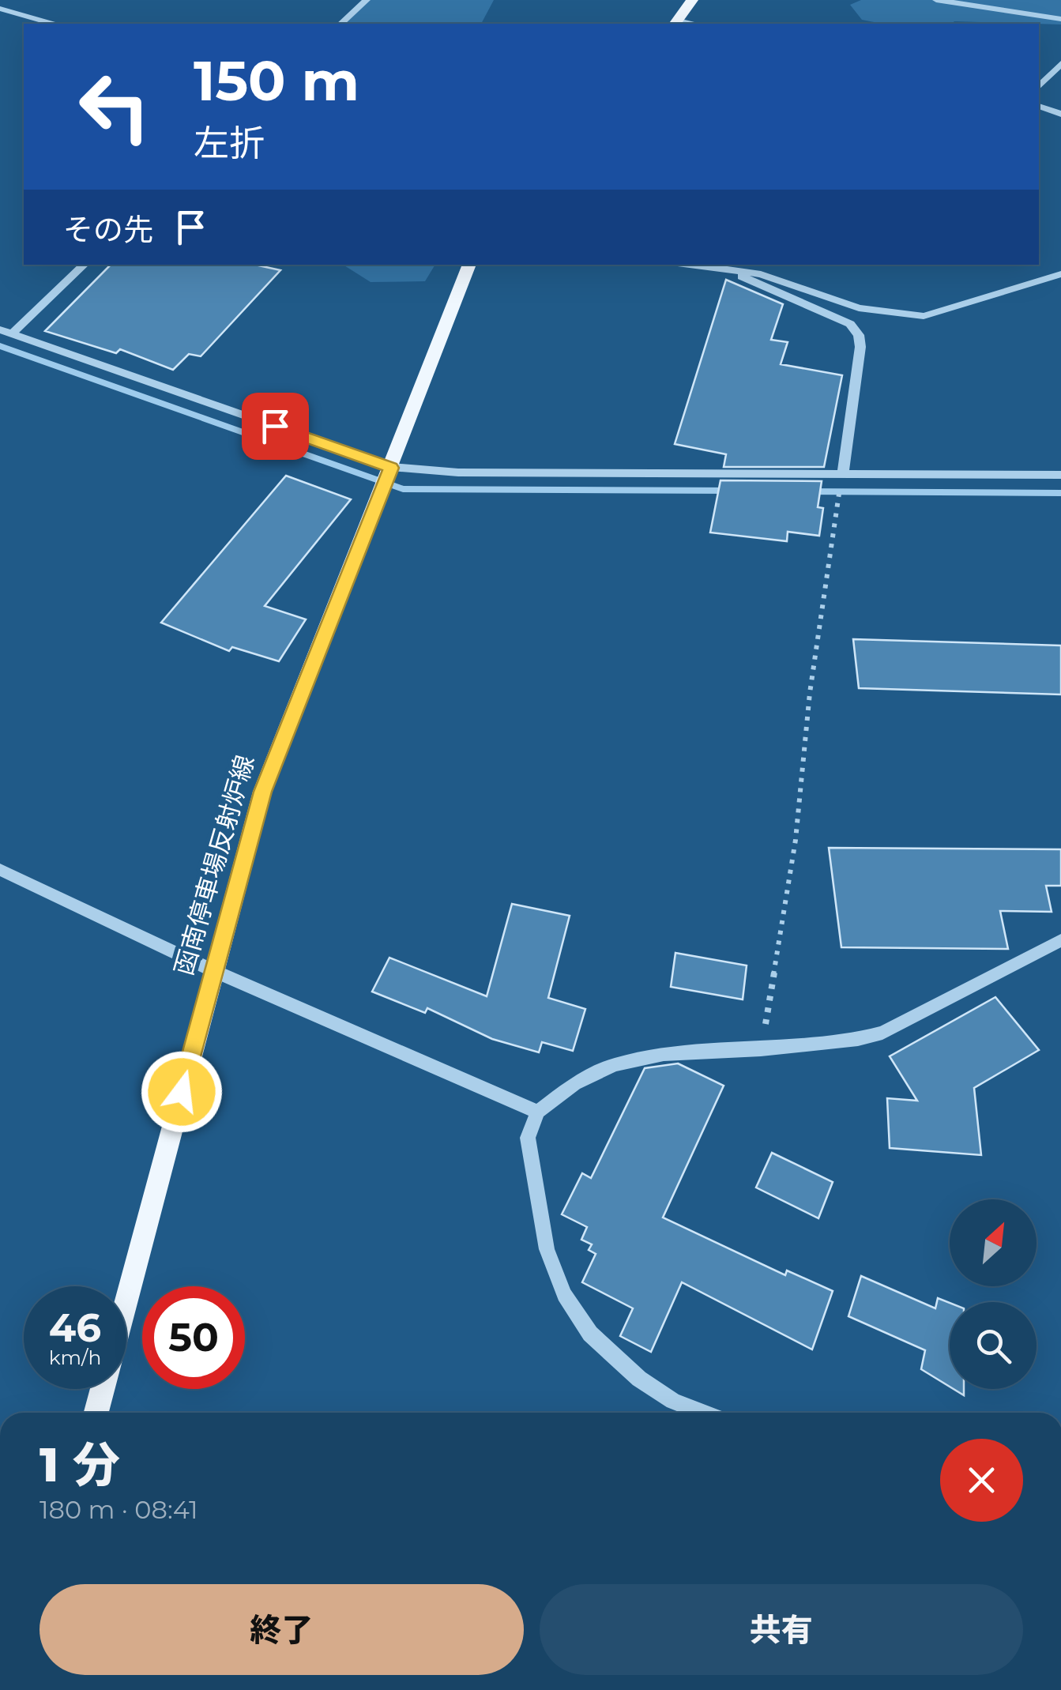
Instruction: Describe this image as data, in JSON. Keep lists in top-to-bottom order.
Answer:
{
  "streets": {
    "main road": ["函南停車場反射炉線"]
  },
  "north": "top right",
  "page": {
    "turn": ["150 m", "左折"],
    "then": "その先",
    "speed": "46 km/h",
    "limit": "50",
    "heading": ["1 分", "180 m · 08:41"],
    "buttons": ["終了", "共有"]
  }
}
